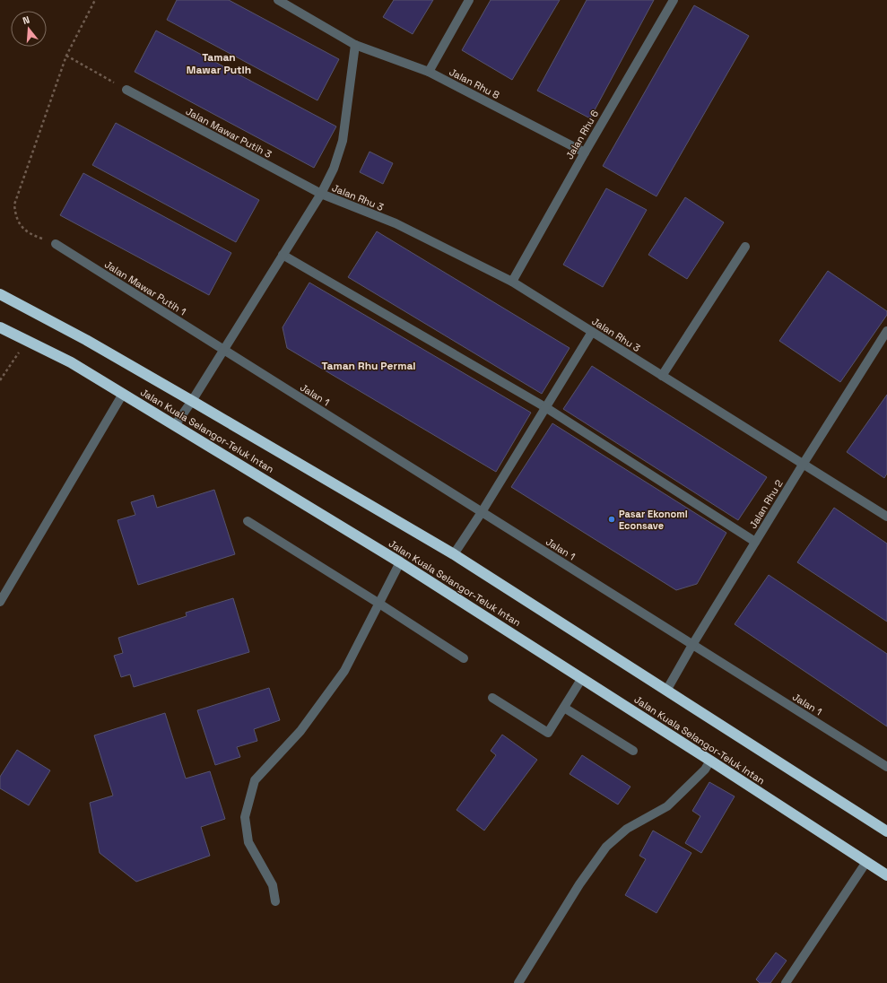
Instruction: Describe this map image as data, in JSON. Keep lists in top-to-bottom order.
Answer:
{
  "streets": {
    "highway": ["Jalan Kuala Selangor-Teluk Intan"],
    "street": [
      "Jalan Rhu 8",
      "Jalan Mawar Putih 3",
      "Jalan Rhu 6",
      "Jalan Rhu 3",
      "Jalan Mawar Putih 1",
      "Jalan 1",
      "Jalan Rhu 2"
    ]
  },
  "crossings": [
    ["Jalan Rhu 8", "Jalan Rhu 6"],
    ["Jalan Mawar Putih 3", "Jalan Rhu 3"],
    ["Jalan Rhu 6", "Jalan Rhu 3"],
    ["Jalan Rhu 3", "Jalan Rhu 2"],
    ["Jalan Mawar Putih 1", "Jalan 1"],
    ["Jalan 1", "Jalan Rhu 2"],
    ["Jalan Kuala Selangor-Teluk Intan", "Jalan Rhu 2"]
  ],
  "districts": ["Taman Mawar Putih", "Taman Rhu Permai"],
  "places": ["Pasar Ekonomi Econsave"],
  "north": "top"
}
